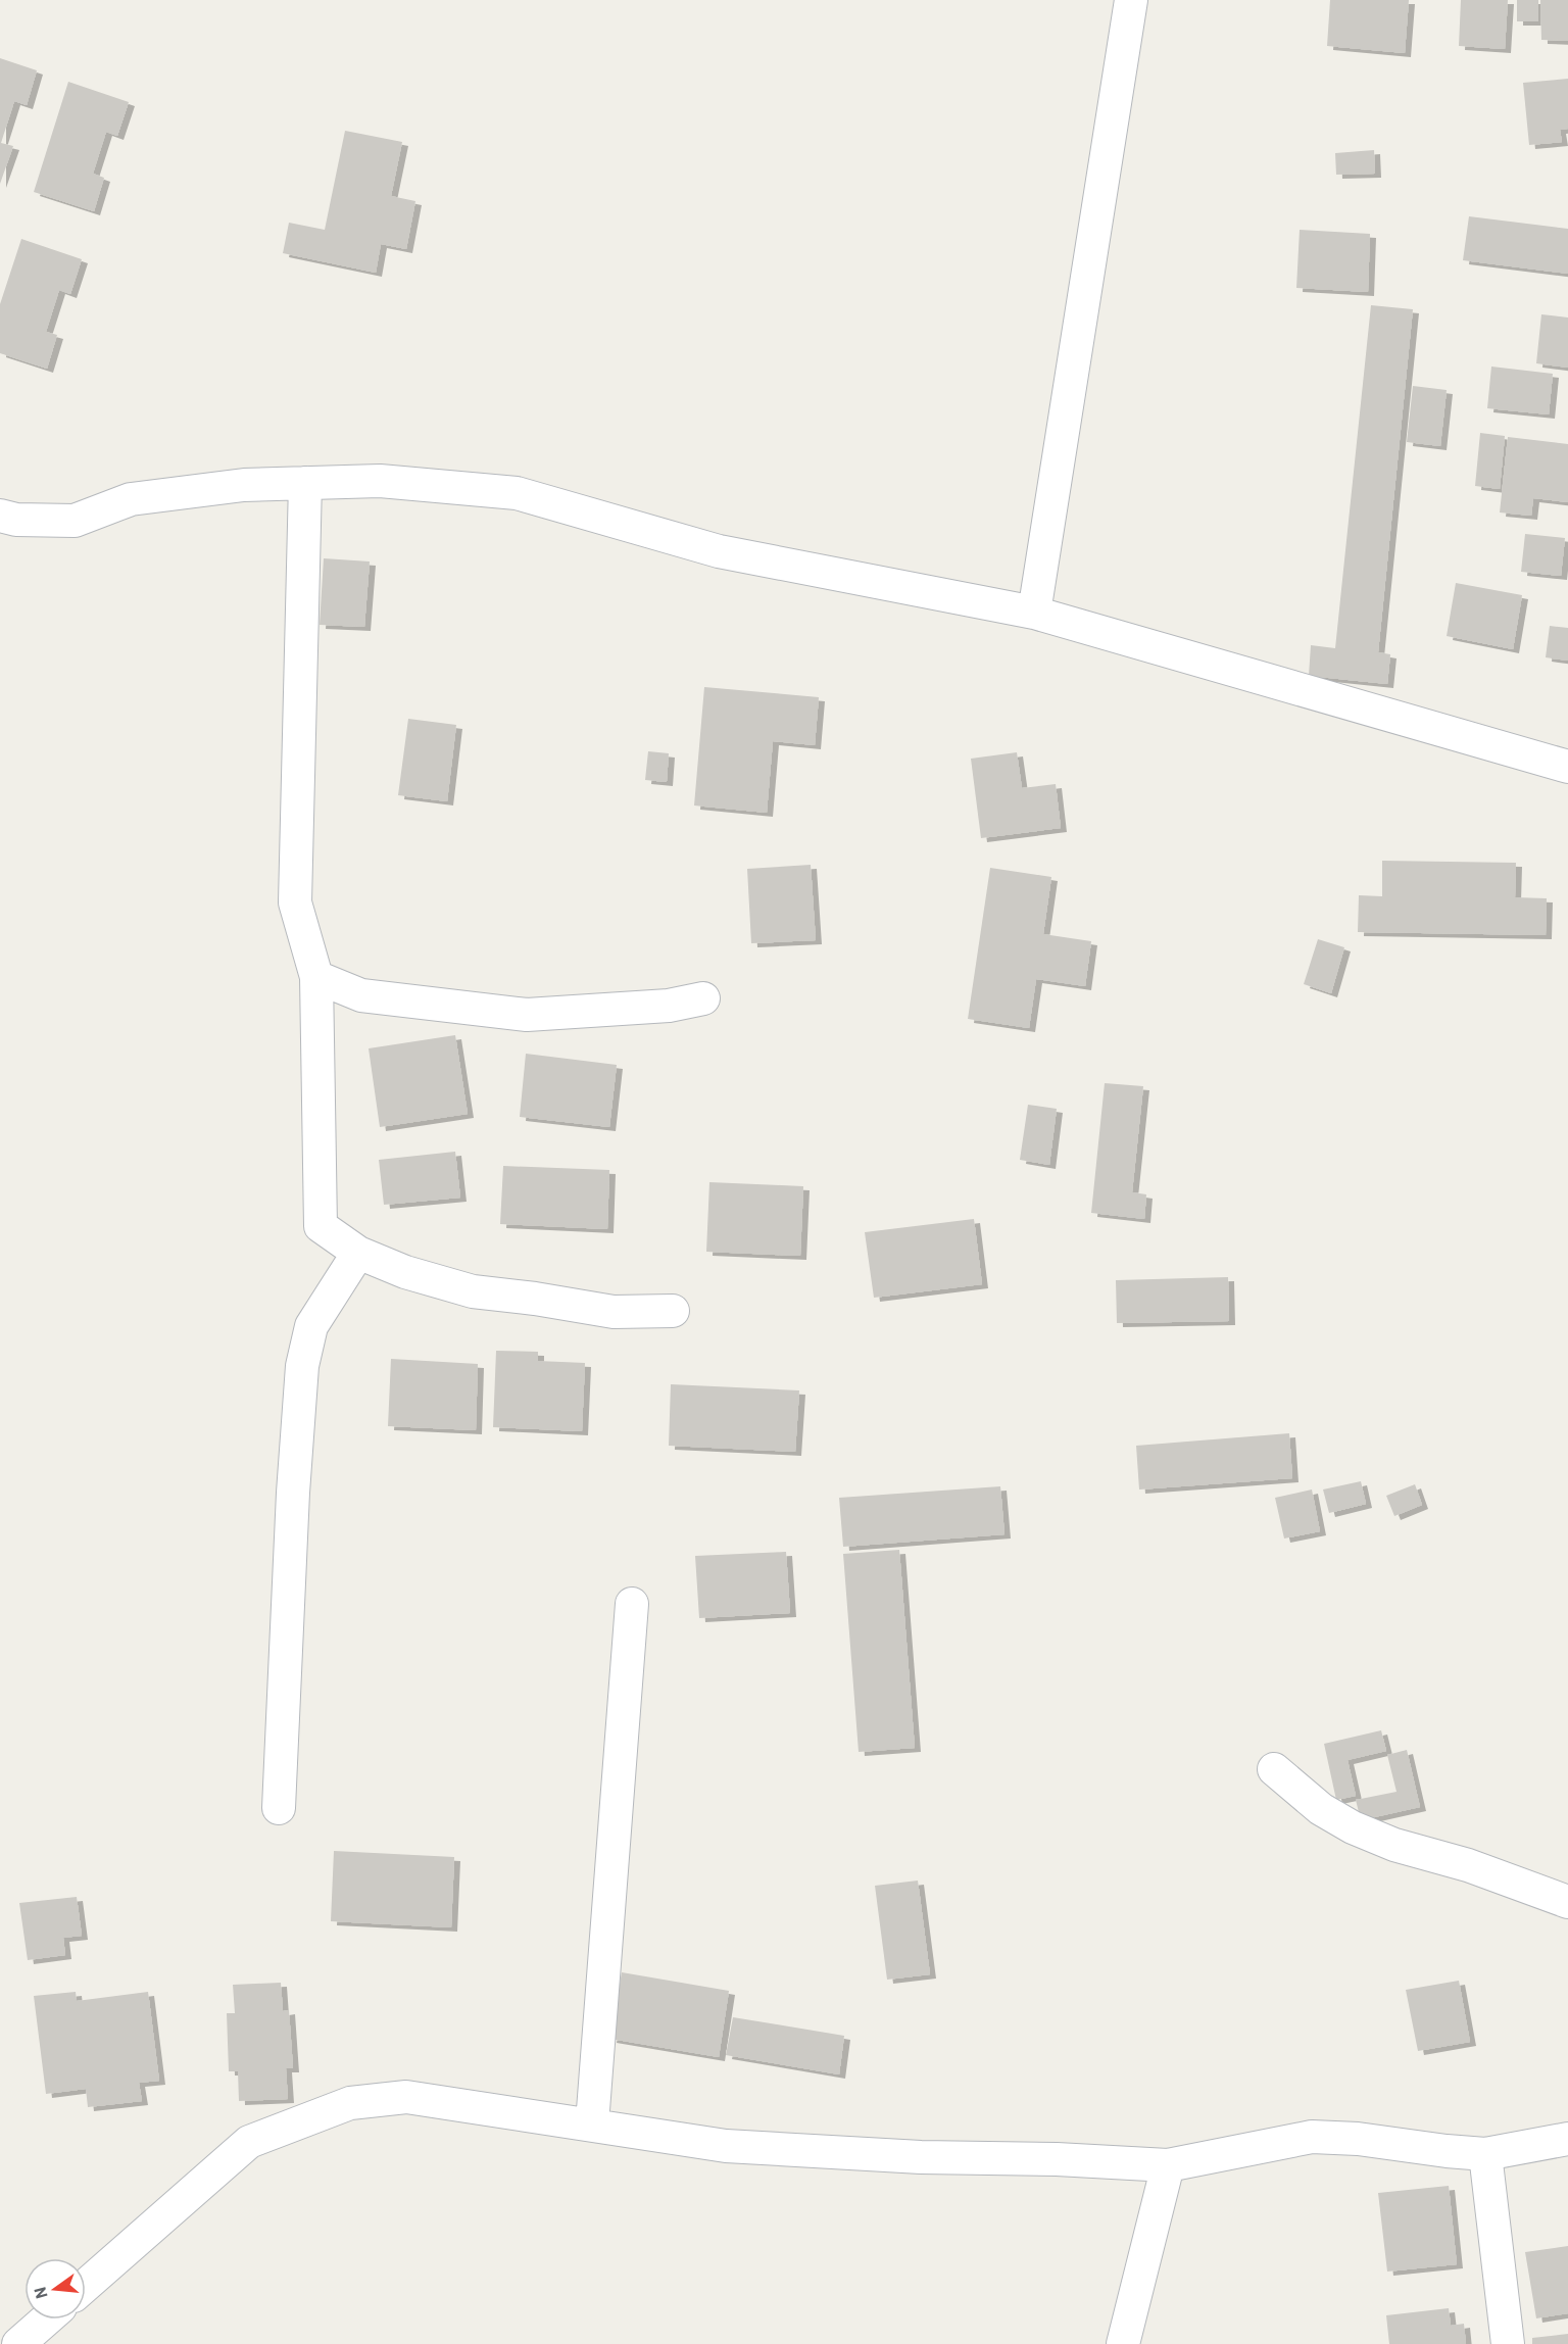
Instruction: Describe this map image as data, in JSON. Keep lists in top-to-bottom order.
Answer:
{
  "north": "left"
}
